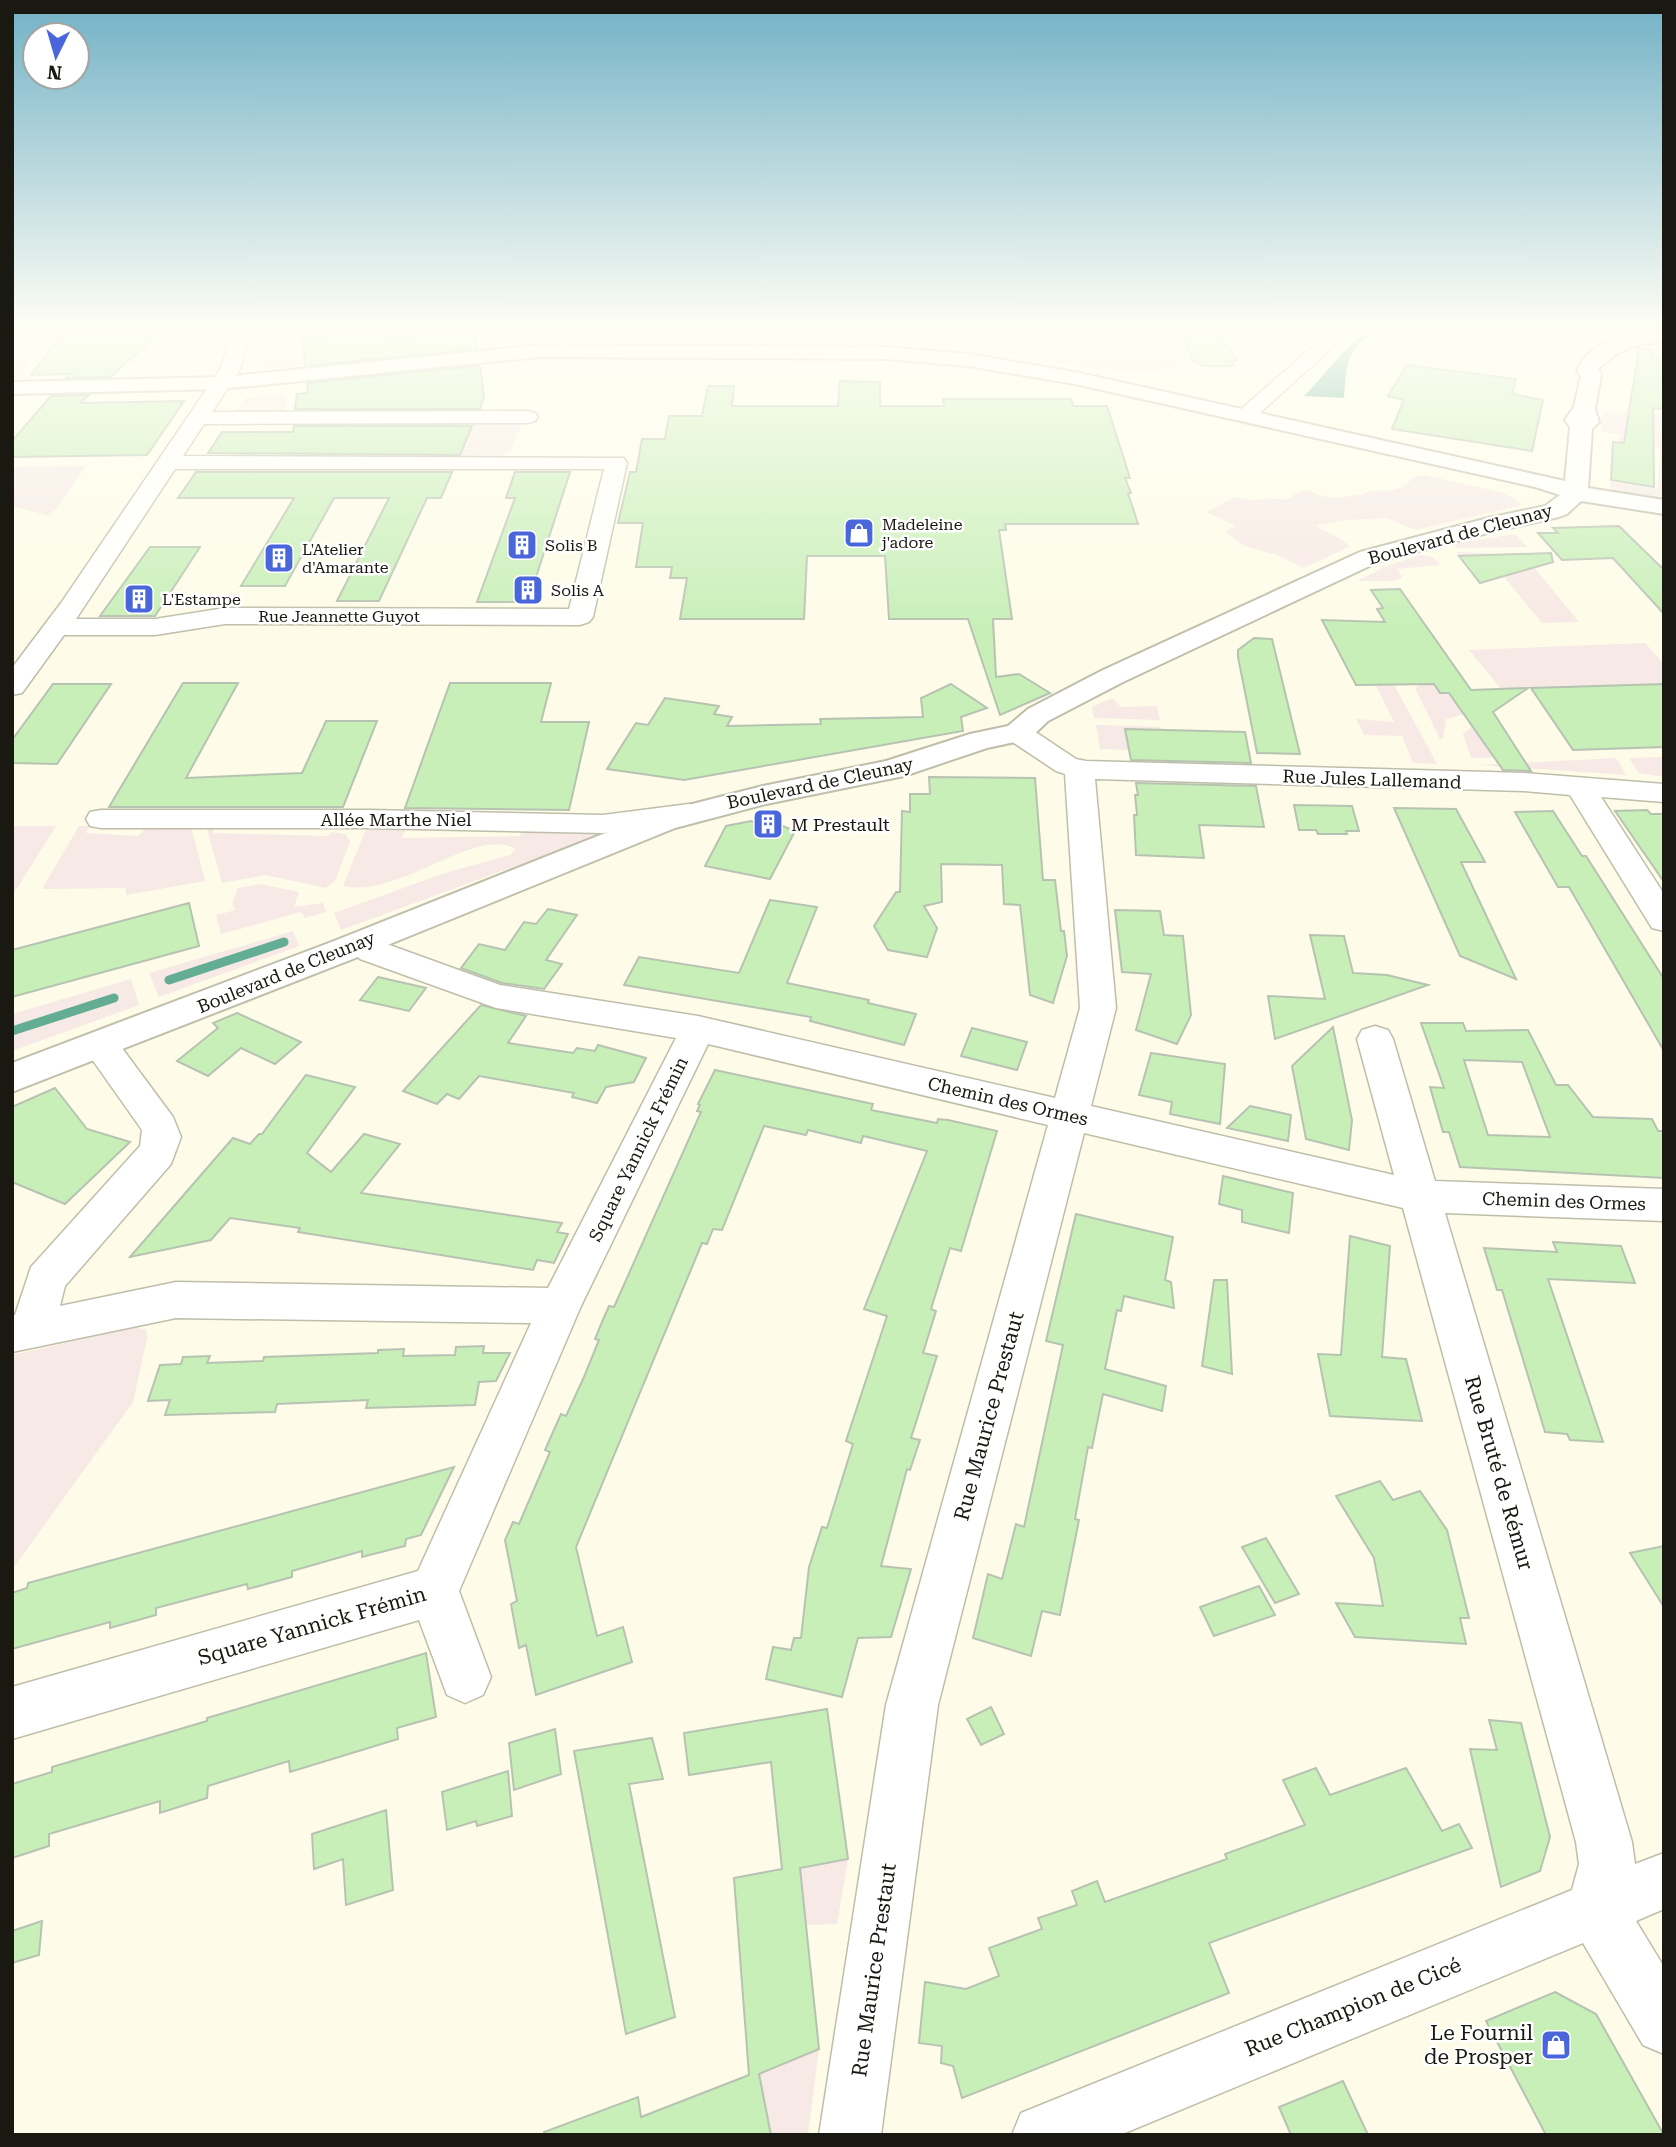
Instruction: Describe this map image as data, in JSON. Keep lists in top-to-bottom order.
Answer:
{
  "streets": {
    "main road": ["Boulevard de Cleunay"],
    "street": [
      "Rue Jeannette Guyot",
      "Rue Jules Lallemand",
      "Allée Marthe Niel",
      "Chemin des Ormes",
      "Square Yannick Frémin",
      "Rue Maurice Prestaut",
      "Rue Bruté de Rémur",
      "Rue Champion de Cicé"
    ]
  },
  "crossings": [
    ["Boulevard de Cleunay", "Allée Marthe Niel"],
    ["Boulevard de Cleunay", "Chemin des Ormes"],
    ["Rue Jules Lallemand", "Rue Maurice Prestaut"],
    ["Chemin des Ormes", "Square Yannick Frémin"],
    ["Chemin des Ormes", "Rue Maurice Prestaut"],
    ["Chemin des Ormes", "Rue Bruté de Rémur"],
    ["Rue Bruté de Rémur", "Rue Champion de Cicé"]
  ],
  "places": {
    "shop": ["Madeleine j'adore", "Le Fournil de Prosper"],
    "building": [
      "Solis B",
      "L'Atelier d'Amarante",
      "Solis A",
      "L'Estampe",
      "M Prestault"
    ]
  },
  "north": "bottom"
}
